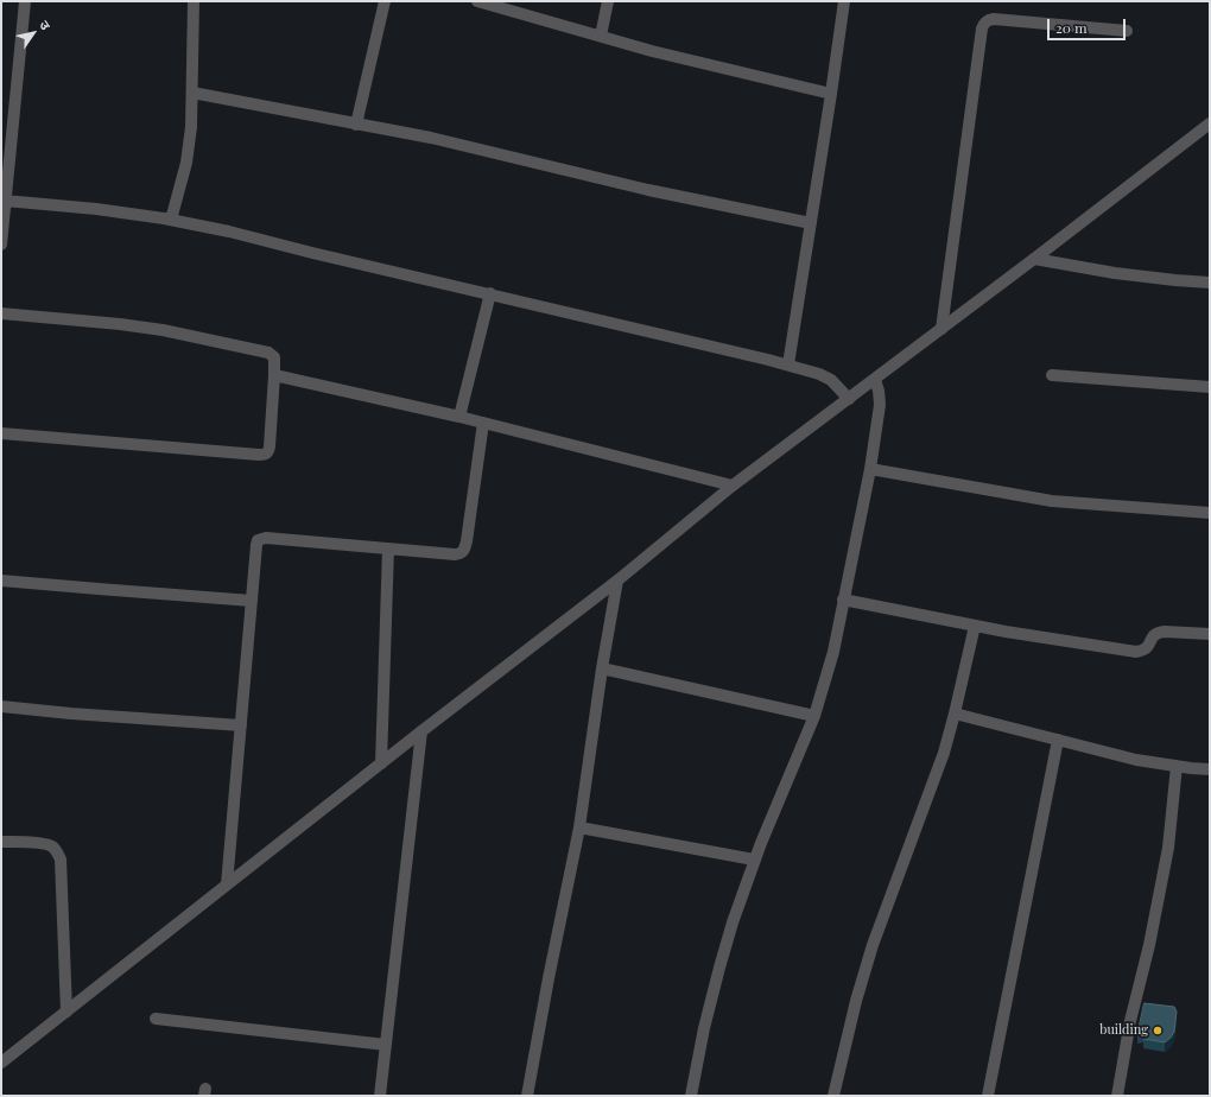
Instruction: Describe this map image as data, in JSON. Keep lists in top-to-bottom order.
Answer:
{
  "places": ["building"],
  "scale_bar": "20 m",
  "north": "top right"
}
